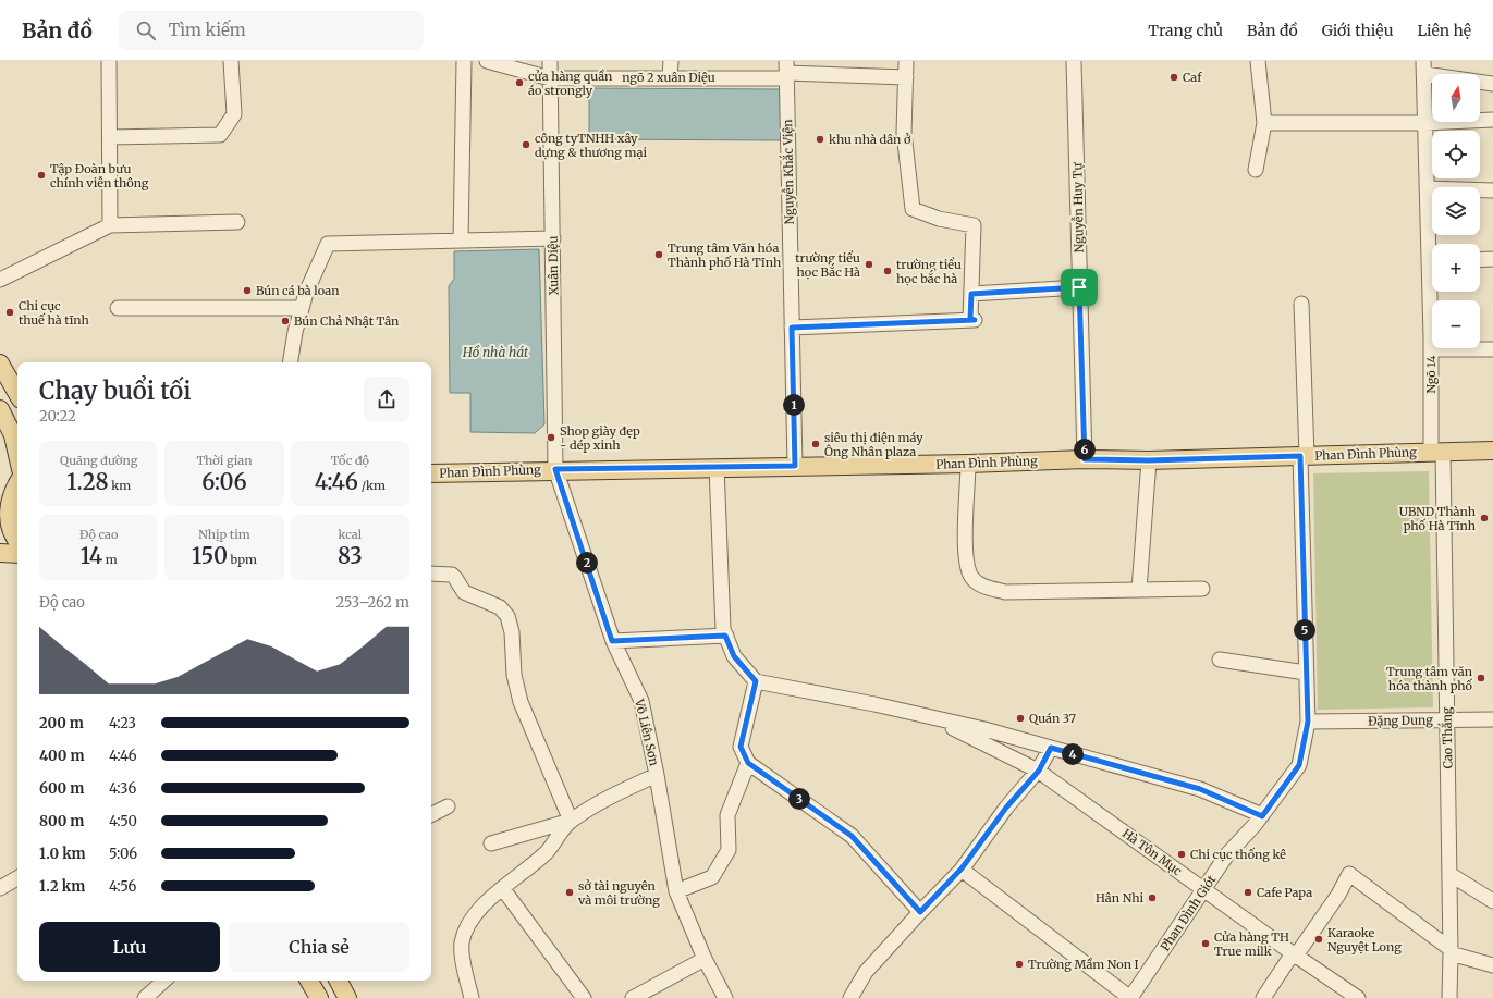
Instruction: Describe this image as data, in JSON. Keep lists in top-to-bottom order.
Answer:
{
  "streets": {
    "main road": ["Phan Đình Phùng"],
    "street": [
      "ngõ 2 xuân Diệu",
      "Nguyễn Khắc Viện",
      "Nguyễn Huy Tự",
      "Xuân Diệu",
      "Ngõ 14",
      "Đặng Dung",
      "Võ Liên Sơn",
      "Cao Thắng",
      "Hà Tôn Mục",
      "Phan Đình Giót"
    ]
  },
  "crossings": [
    ["ngõ 2 xuân Diệu", "Nguyễn Khắc Viện"],
    ["ngõ 2 xuân Diệu", "Xuân Diệu"],
    ["Nguyễn Khắc Viện", "Phan Đình Phùng"],
    ["Nguyễn Huy Tự", "Phan Đình Phùng"],
    ["Xuân Diệu", "Phan Đình Phùng"],
    ["Xuân Diệu", "Võ Liên Sơn"],
    ["Ngõ 14", "Phan Đình Phùng"],
    ["Ngõ 14", "Cao Thắng"],
    ["Phan Đình Phùng", "Võ Liên Sơn"],
    ["Phan Đình Phùng", "Cao Thắng"],
    ["Phan Đình Phùng", "Phan Đình Giót"],
    ["Đặng Dung", "Cao Thắng"],
    ["Đặng Dung", "Phan Đình Giót"],
    ["Hà Tôn Mục", "Phan Đình Giót"]
  ],
  "water": ["Hồ nhà hát"],
  "places": [
    "Caf",
    "cửa hàng quần áo strongly",
    "khu nhà dân ở",
    "công tyTNHH xây dựng & thương mại",
    "Tập Đoàn bưu chính viễn thông",
    "Trung tâm Văn hóa Thành phố Hà Tĩnh",
    "trường tiểu học Bắc Hà",
    "trường tiểu học bắc hà",
    "Bún cá bà loan",
    "Chi cục thuế hà tĩnh",
    "Bún Chả Nhật Tân",
    "Shop giày đẹp - dép xinh",
    "siêu thị điện máy Ông Nhân plaza",
    "UBND Thành phố Hà Tĩnh",
    "Trung tâm văn hóa thành phố",
    "Quán 37",
    "Chi cục thống kê",
    "sở tài nguyên và môi trường",
    "Cafe Papa",
    "Hân Nhi",
    "Karaoke Nguyệt Long",
    "Cửa hàng TH True milk",
    "Trường Mầm Non I"
  ],
  "north": "top",
  "page": {
    "header": "Bản đồ",
    "search": "Tìm kiếm",
    "nav": [
      "Trang chủ",
      "Bản đồ",
      "Giới thiệu",
      "Liên hệ"
    ],
    "map_buttons": ["+", "−"],
    "heading": ["Chạy buổi tối", "20:22"],
    "pins": [
      "1",
      "6",
      "2",
      "5",
      "4",
      "3"
    ],
    "stats": [
      ["Quãng đường", "1.28 km"],
      ["Thời gian", "6:06"],
      ["Tốc độ", "4:46 /km"],
      ["Độ cao", "14 m"],
      ["Nhịp tim", "150 bpm"],
      ["kcal", "83"]
    ],
    "chart": ["Độ cao", "253–262 m"],
    "list": [
      {
        "name": "200 m",
        "note": "4:23"
      },
      {
        "name": "400 m",
        "note": "4:46"
      },
      {
        "name": "600 m",
        "note": "4:36"
      },
      {
        "name": "800 m",
        "note": "4:50"
      },
      {
        "name": "1.0 km",
        "note": "5:06"
      },
      {
        "name": "1.2 km",
        "note": "4:56"
      }
    ],
    "buttons": ["Lưu", "Chia sẻ"]
  }
}
